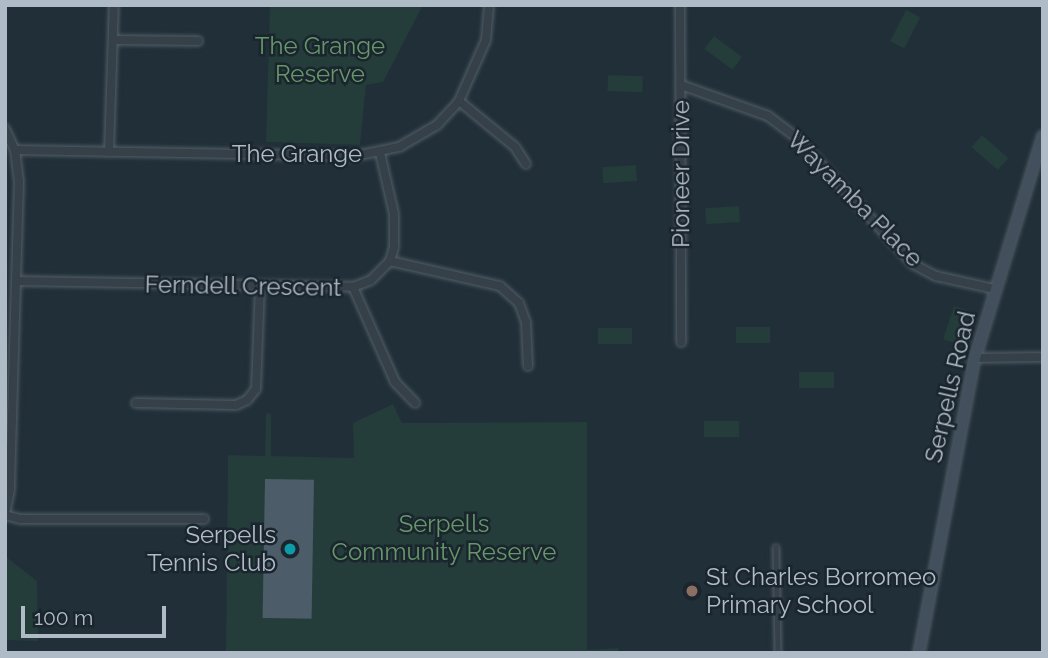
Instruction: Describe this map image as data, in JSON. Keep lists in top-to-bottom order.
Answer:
{
  "streets": {
    "street": [
      "The Grange",
      "Pioneer Drive",
      "Wayamba Place",
      "Ferndell Crescent",
      "Serpells Road"
    ]
  },
  "crossings": [
    ["Pioneer Drive", "Wayamba Place"],
    ["Wayamba Place", "Serpells Road"]
  ],
  "parks": ["The Grange Reserve", "Serpells Community Reserve"],
  "places": ["Serpells Tennis Club", "St Charles Borromeo Primary School"],
  "scale_bar": "100 m"
}
